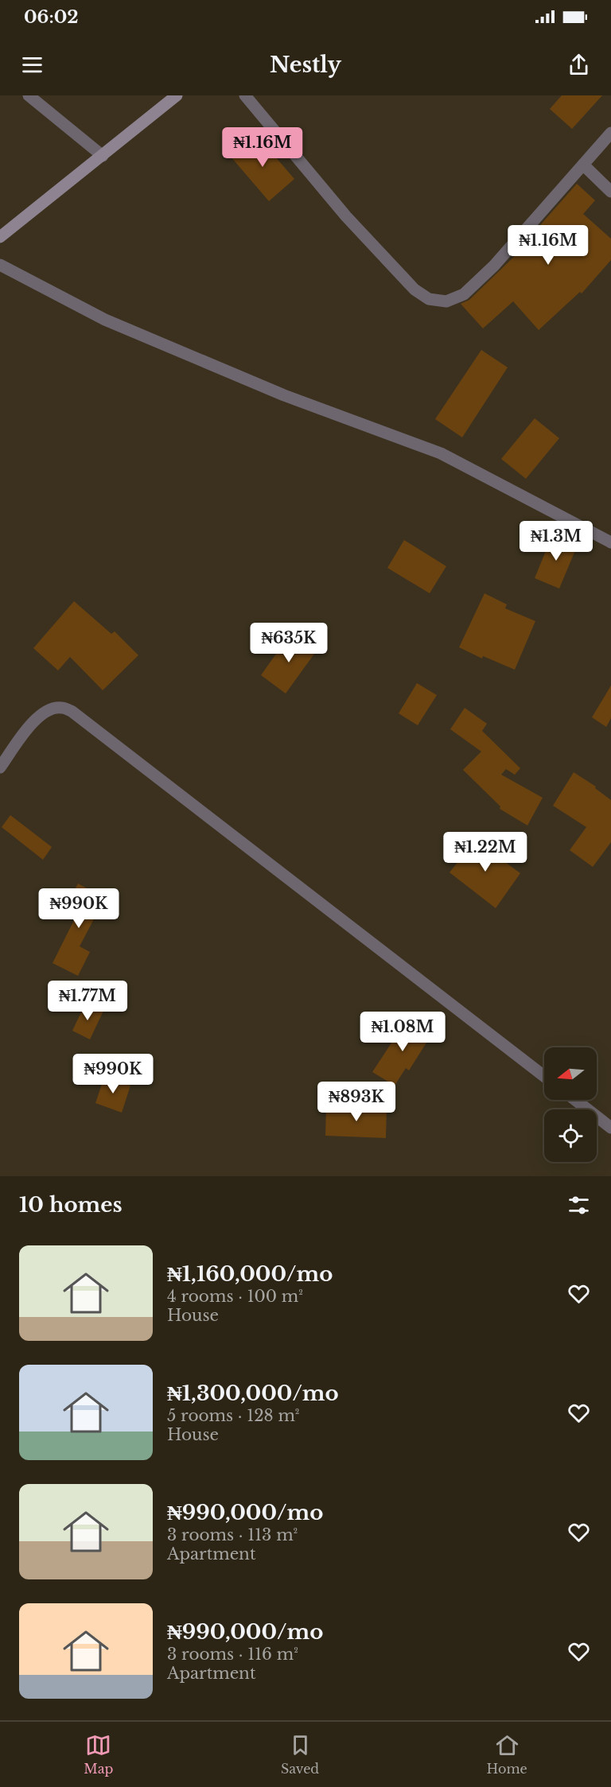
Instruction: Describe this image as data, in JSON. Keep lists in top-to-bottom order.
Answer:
{
  "north": "left",
  "page": {
    "status": "06:02",
    "header": "Nestly",
    "price": [
      "₦1.16M",
      "₦1.16M",
      "₦1.3M",
      "₦635K",
      "₦1.22M",
      "₦990K",
      "₦1.77M",
      "₦1.08M",
      "₦990K",
      "₦893K"
    ],
    "heading": "10 homes",
    "list": [
      {
        "name": "₦1,160,000/mo",
        "note": "4 rooms · 100 m² · House"
      },
      {
        "name": "₦1,300,000/mo",
        "note": "5 rooms · 128 m² · House"
      },
      {
        "name": "₦990,000/mo",
        "note": "3 rooms · 113 m² · Apartment"
      },
      {
        "name": "₦990,000/mo",
        "note": "3 rooms · 116 m² · Apartment"
      }
    ],
    "tabs": ["Map", "Saved", "Home"]
  }
}
